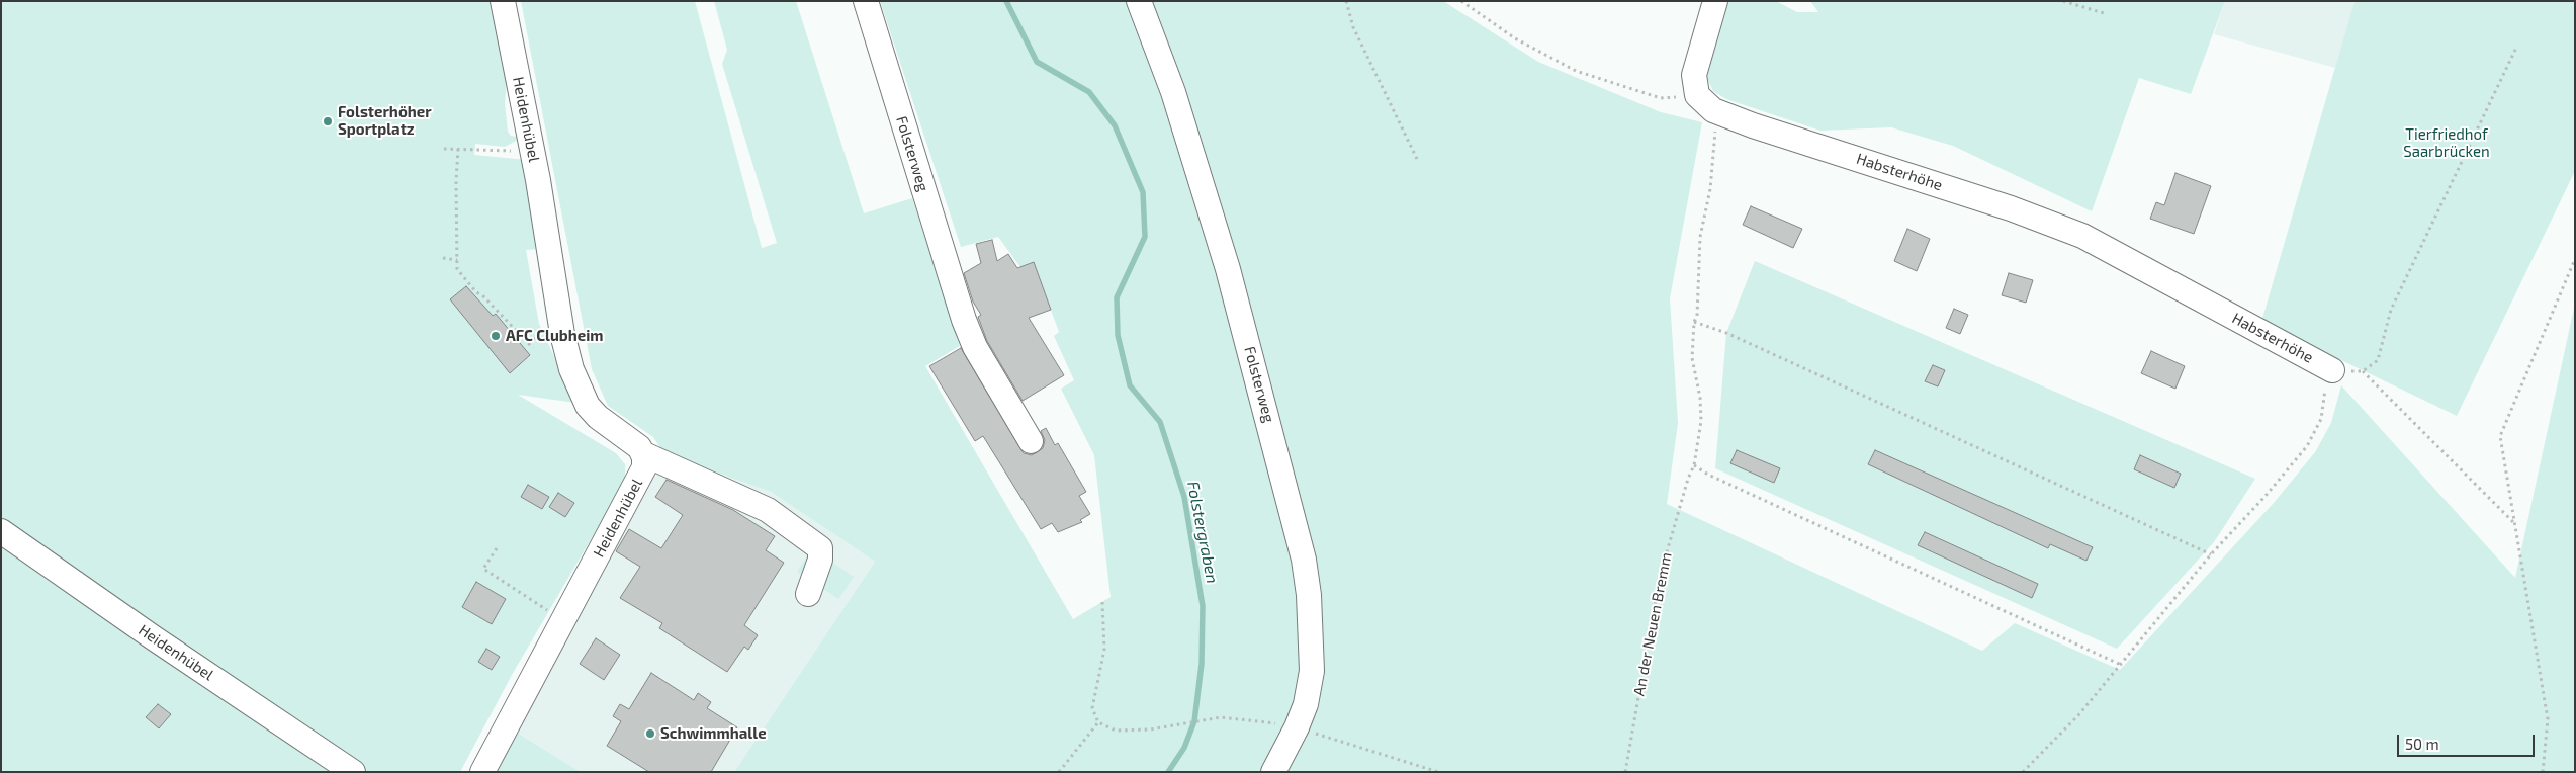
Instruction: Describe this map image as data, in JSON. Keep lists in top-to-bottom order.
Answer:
{
  "streets": {
    "street": ["Heidenhübel", "Folsterweg", "Habsterhöhe"],
    "path": ["An der Neuen Bremm"]
  },
  "water": ["Folstergraben"],
  "parks": ["Tierfriedhof Saarbrücken"],
  "places": ["Folsterhöher Sportplatz", "AFC Clubheim", "Schwimmhalle"],
  "scale_bar": "50 m"
}
